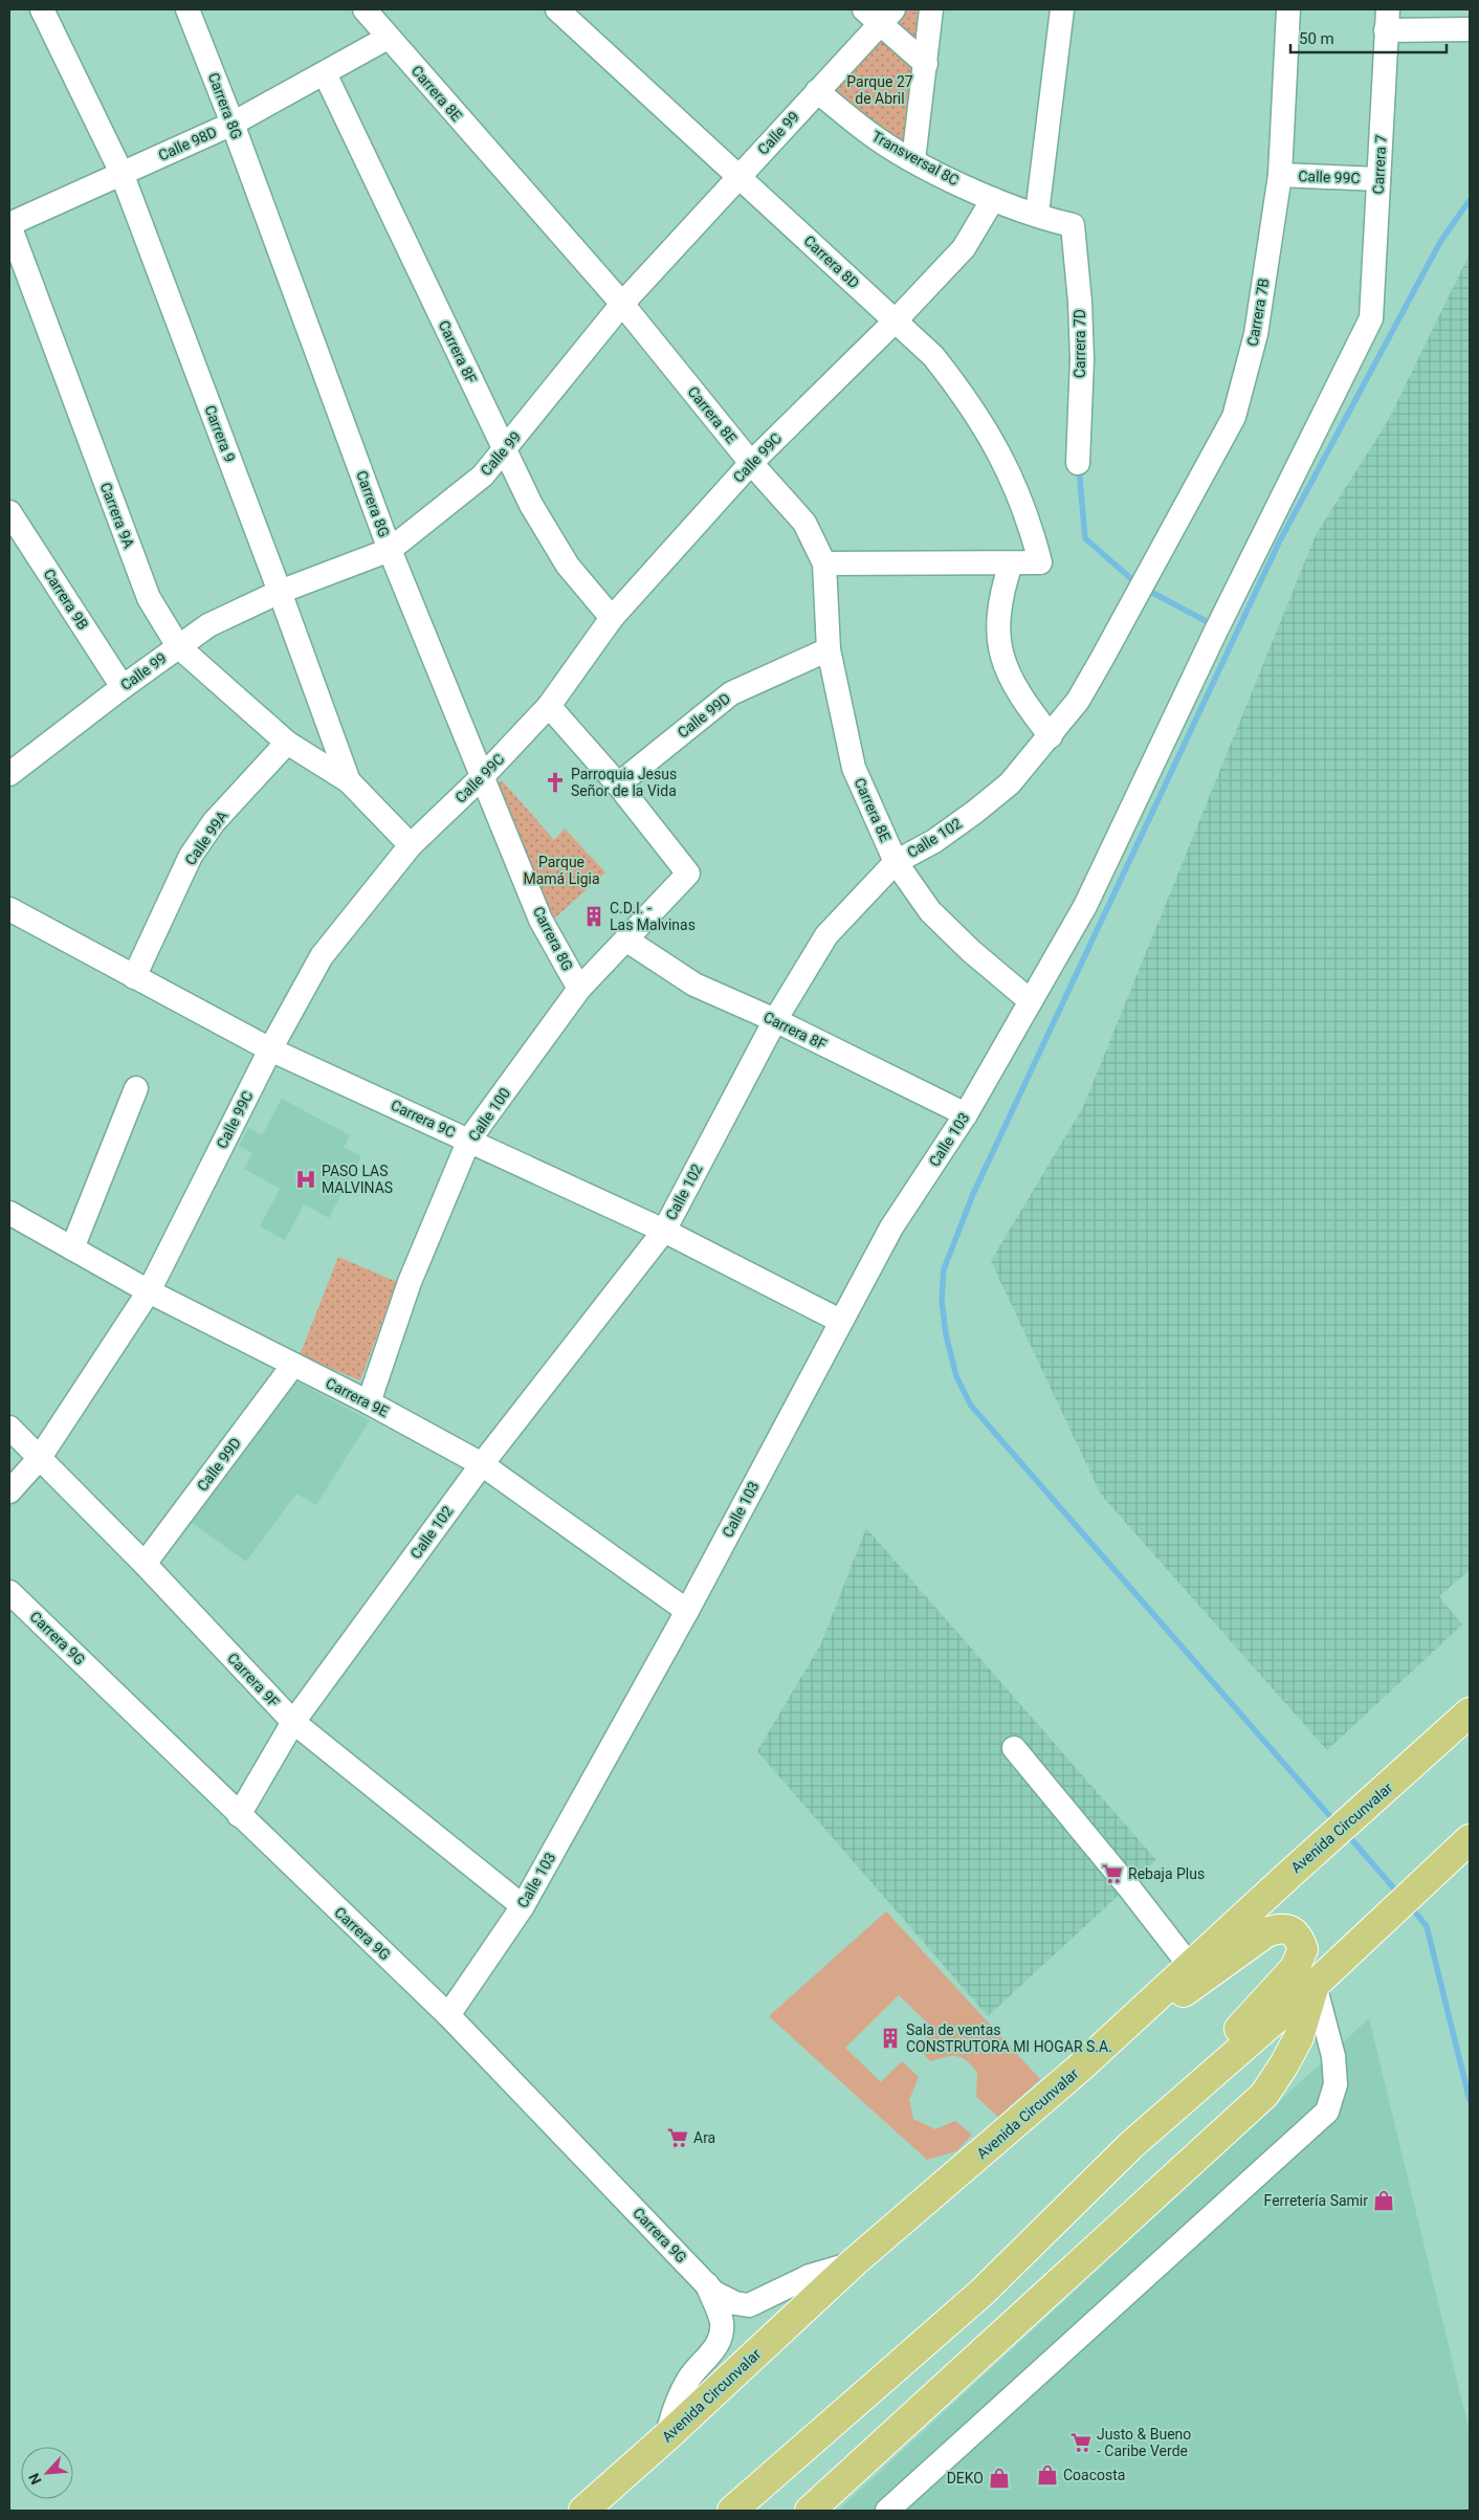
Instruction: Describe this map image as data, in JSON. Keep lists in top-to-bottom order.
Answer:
{
  "streets": {
    "highway": ["Avenida Circunvalar"],
    "street": [
      "Carrera 8E",
      "Carrera 8G",
      "Calle 99",
      "Calle 98D",
      "Transversal 8C",
      "Carrera 7",
      "Calle 99C",
      "Carrera 8D",
      "Carrera 7B",
      "Carrera 7D",
      "Carrera 8F",
      "Carrera 9",
      "Carrera 9A",
      "Carrera 9B",
      "Calle 99D",
      "Calle 99A",
      "Calle 102",
      "Calle 100",
      "Carrera 9C",
      "Calle 103",
      "Carrera 9E",
      "Carrera 9G",
      "Carrera 9F"
    ]
  },
  "crossings": [
    ["Carrera 8E", "Calle 99"],
    ["Carrera 8E", "Calle 98D"],
    ["Carrera 8E", "Calle 99C"],
    ["Carrera 8E", "Calle 99D"],
    ["Carrera 8E", "Calle 102"],
    ["Carrera 8E", "Calle 103"],
    ["Carrera 8G", "Calle 99"],
    ["Carrera 8G", "Calle 98D"],
    ["Carrera 8G", "Calle 99C"],
    ["Carrera 8G", "Calle 100"],
    ["Calle 99", "Transversal 8C"],
    ["Calle 99", "Carrera 8D"],
    ["Calle 99", "Carrera 8F"],
    ["Calle 99", "Carrera 9"],
    ["Calle 99", "Carrera 9A"],
    ["Calle 99", "Carrera 9B"],
    ["Calle 98D", "Carrera 8F"],
    ["Calle 98D", "Carrera 9"],
    ["Calle 98D", "Carrera 9A"],
    ["Transversal 8C", "Calle 99C"],
    ["Carrera 7", "Calle 99C"],
    ["Carrera 7", "Calle 103"],
    ["Calle 99C", "Carrera 8D"],
    ["Calle 99C", "Carrera 7B"],
    ["Calle 99C", "Carrera 8F"],
    ["Calle 99C", "Carrera 9"],
    ["Calle 99C", "Carrera 9C"],
    ["Calle 99C", "Carrera 9E"],
    ["Calle 99C", "Carrera 9F"],
    ["Carrera 7B", "Calle 102"],
    ["Carrera 8F", "Calle 102"],
    ["Carrera 8F", "Calle 100"],
    ["Carrera 8F", "Calle 103"],
    ["Carrera 9", "Carrera 9A"],
    ["Carrera 9A", "Calle 99A"],
    ["Calle 99D", "Calle 100"],
    ["Calle 99D", "Carrera 9E"],
    ["Calle 99D", "Carrera 9F"],
    ["Calle 99A", "Carrera 9C"],
    ["Calle 102", "Carrera 9C"],
    ["Calle 102", "Carrera 9E"],
    ["Calle 102", "Carrera 9G"],
    ["Calle 102", "Carrera 9F"],
    ["Calle 100", "Carrera 9C"],
    ["Calle 100", "Carrera 9E"],
    ["Carrera 9C", "Calle 103"],
    ["Calle 103", "Carrera 9E"],
    ["Calle 103", "Carrera 9G"],
    ["Calle 103", "Carrera 9F"],
    ["Carrera 9G", "Avenida Circunvalar"]
  ],
  "parks": ["Parque 27 de Abril", "Parque Mamá Ligia"],
  "places": {
    "church": ["Parroquia Jesus Señor de la Vida"],
    "building": ["C.D.I. - Las Malvinas", "Sala de ventas CONSTRUTORA MI HOGAR S.A."],
    "hospital": ["PASO LAS MALVINAS"],
    "supermarket": ["Rebaja Plus", "Ara", "Justo & Bueno - Caribe Verde"],
    "shop": ["Ferretería Samir", "Coacosta", "DEKO"]
  },
  "scale_bar": "50 m",
  "north": "bottom left"
}
